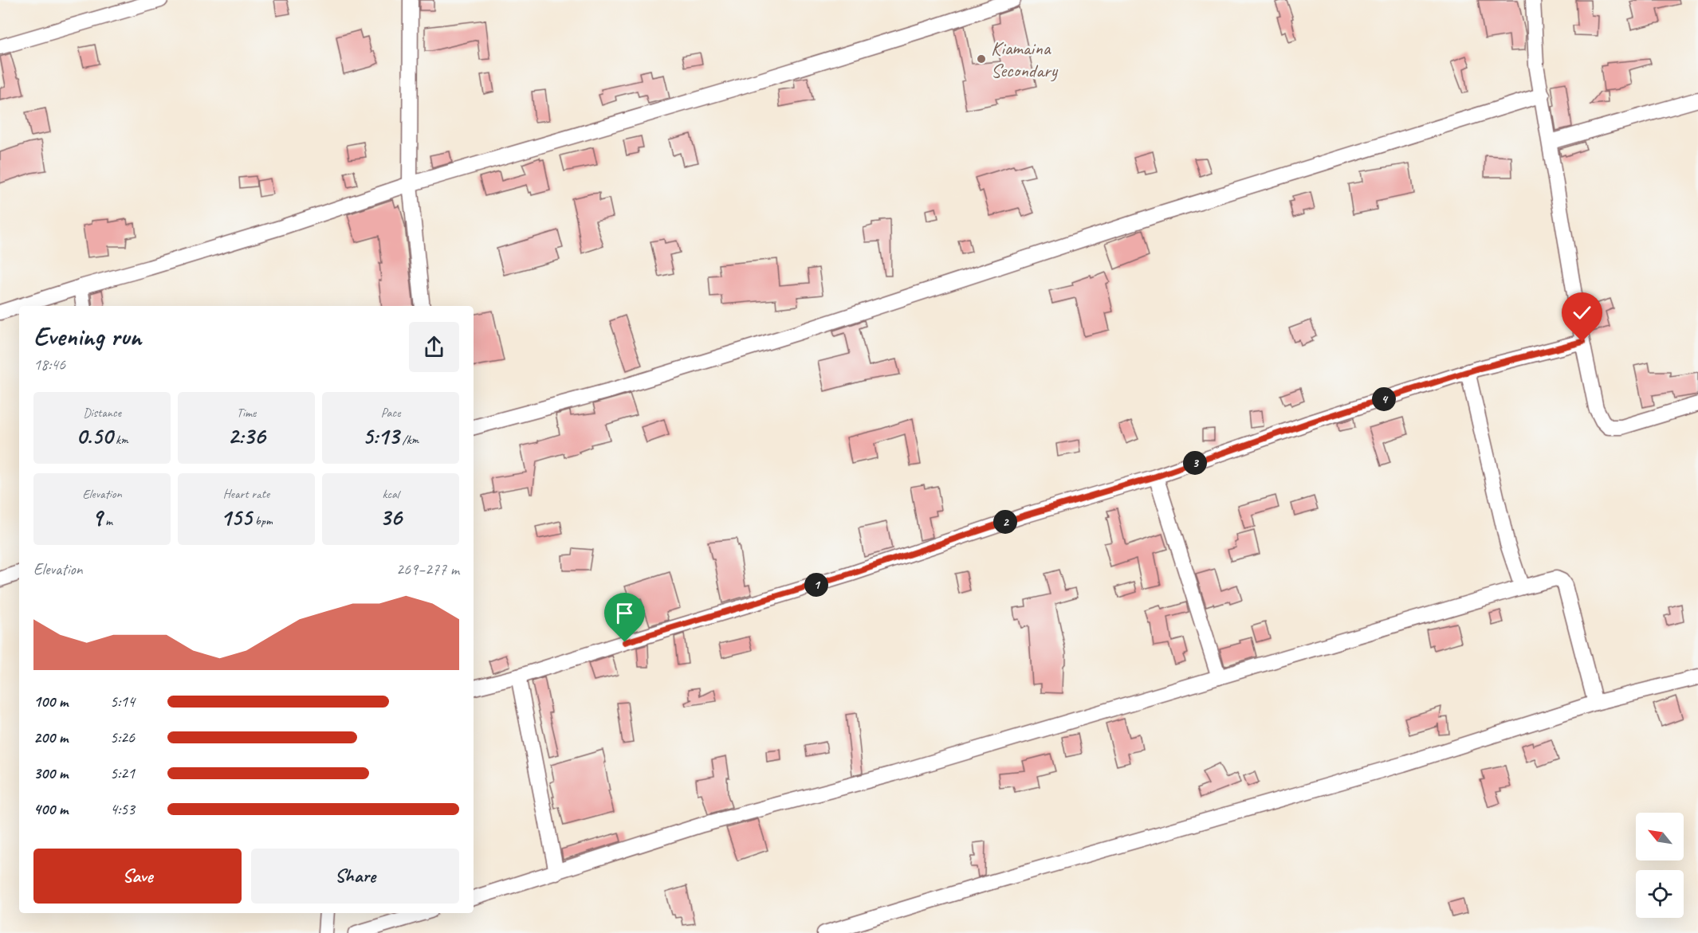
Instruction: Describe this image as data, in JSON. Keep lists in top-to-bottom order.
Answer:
{
  "places": ["Kiamaina Secondary"],
  "north": "top left",
  "page": {
    "heading": ["Evening run", "18:46"],
    "pins": [
      "4",
      "3",
      "2",
      "1"
    ],
    "stats": [
      ["Distance", "0.50 km"],
      ["Time", "2:36"],
      ["Pace", "5:13 /km"],
      ["Elevation", "9 m"],
      ["Heart rate", "155 bpm"],
      ["kcal", "36"]
    ],
    "chart": ["Elevation", "269–277 m"],
    "list": [
      {
        "name": "100 m",
        "note": "5:14"
      },
      {
        "name": "200 m",
        "note": "5:26"
      },
      {
        "name": "300 m",
        "note": "5:21"
      },
      {
        "name": "400 m",
        "note": "4:53"
      }
    ],
    "buttons": ["Save", "Share"]
  }
}
